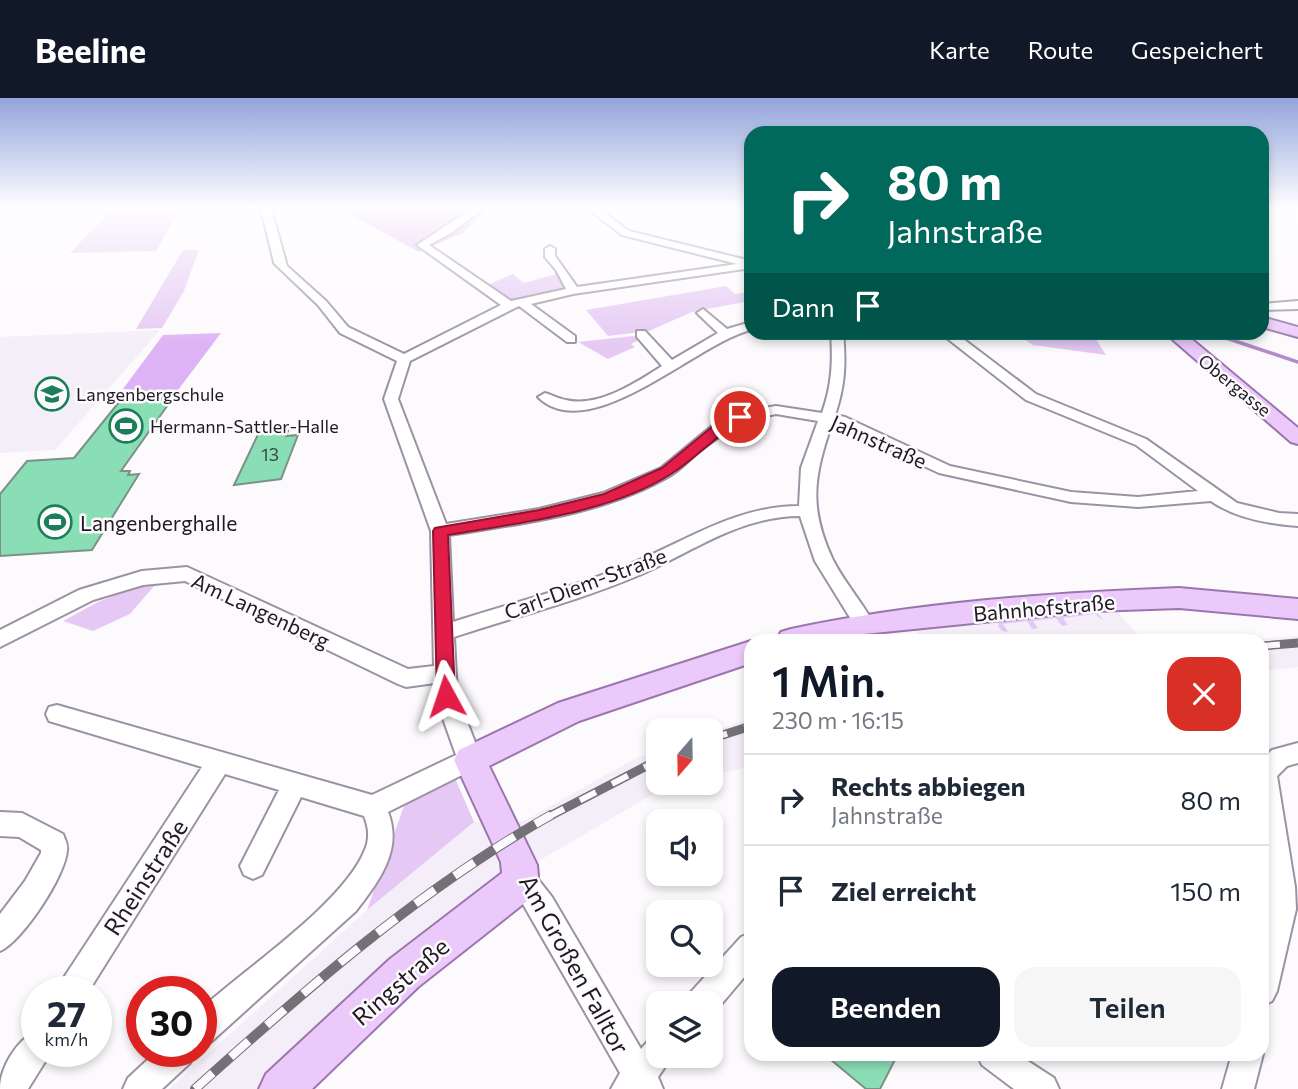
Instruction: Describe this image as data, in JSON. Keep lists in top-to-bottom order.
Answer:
{
  "streets": {
    "main road": [
      "Obergasse",
      "Bahnhofstraße",
      "Am Großen Falltor",
      "Ringstraße"
    ],
    "street": [
      "Jahnstraße",
      "Carl-Diem-Straße",
      "Am Langenberg",
      "Rheinstraße"
    ]
  },
  "crossings": [
    ["Am Großen Falltor", "Ringstraße"]
  ],
  "places": {
    "school or university": ["Langenbergschule"],
    "sports": ["Hermann-Sattler-Halle", "Langenberghalle"]
  },
  "house_numbers": ["13"],
  "north": "bottom",
  "page": {
    "header": "Beeline",
    "nav": ["Karte", "Route", "Gespeichert"],
    "turn": ["80 m", "Jahnstraße"],
    "then": "Dann",
    "heading": ["1 Min.", "230 m · 16:15"],
    "list": [
      {
        "name": "Rechts abbiegen",
        "note": "Jahnstraße",
        "value": "80 m"
      },
      {
        "name": "Ziel erreicht",
        "value": "150 m"
      }
    ],
    "buttons": ["Beenden", "Teilen"],
    "speed": "27 km/h",
    "limit": "30"
  }
}
